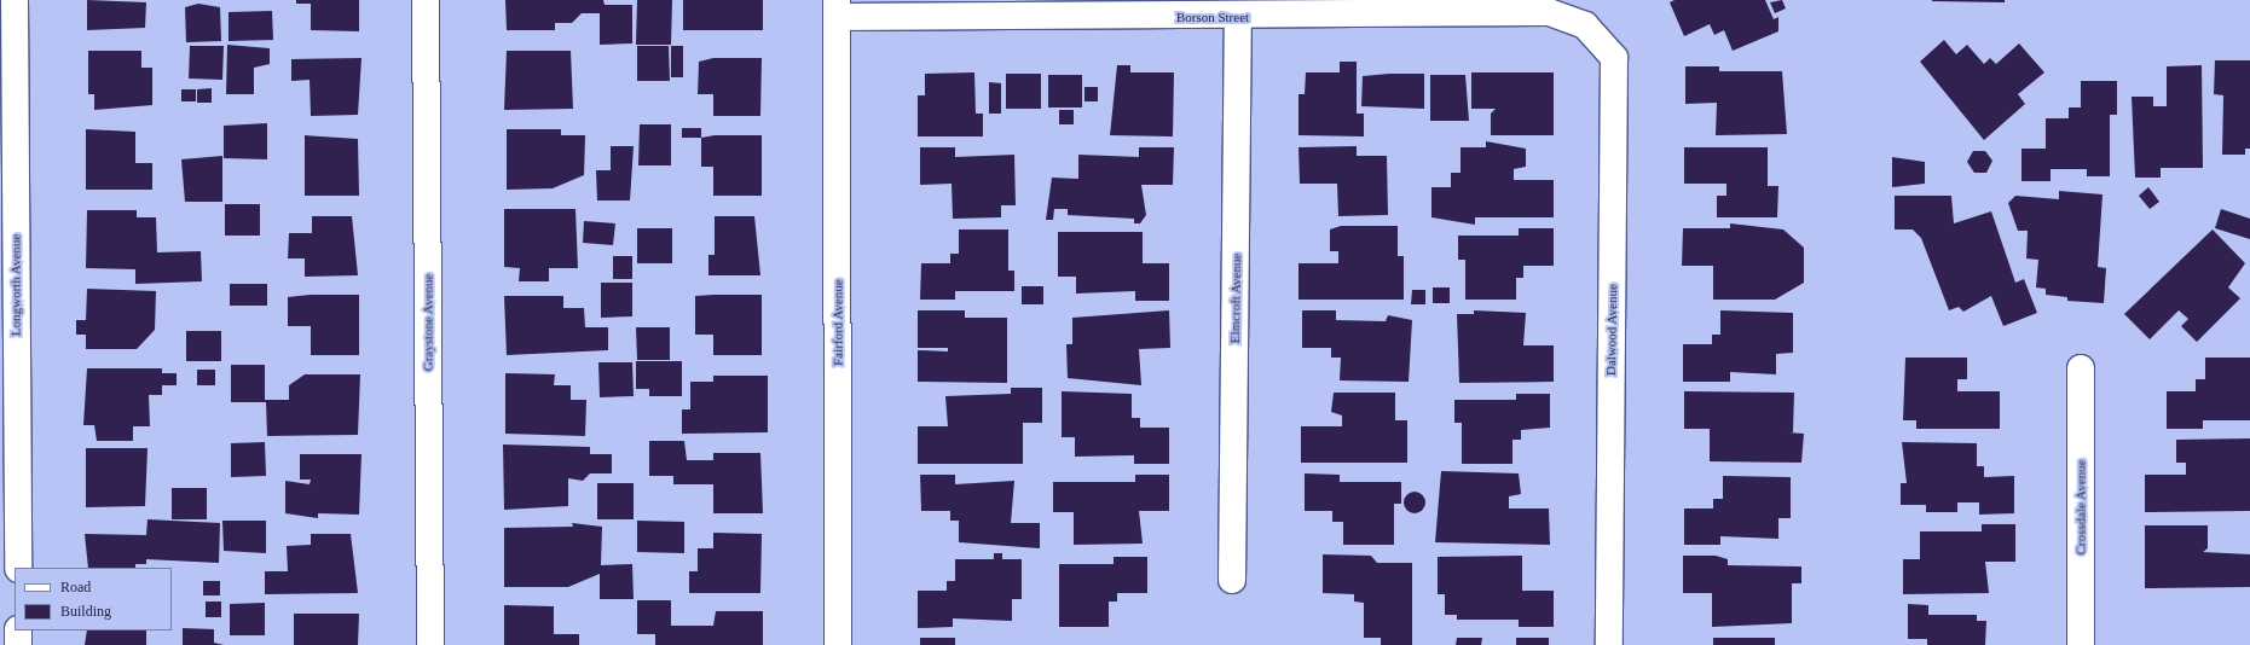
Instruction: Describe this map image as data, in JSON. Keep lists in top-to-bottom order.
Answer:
{
  "streets": {
    "street": [
      "Borson Street",
      "Longworth Avenue",
      "Elmcroft Avenue",
      "Graystone Avenue",
      "Fairford Avenue",
      "Dalwood Avenue",
      "Crossdale Avenue"
    ]
  },
  "crossings": [
    ["Borson Street", "Elmcroft Avenue"],
    ["Borson Street", "Fairford Avenue"],
    ["Borson Street", "Dalwood Avenue"]
  ],
  "legend": ["Road", "Building"]
}
